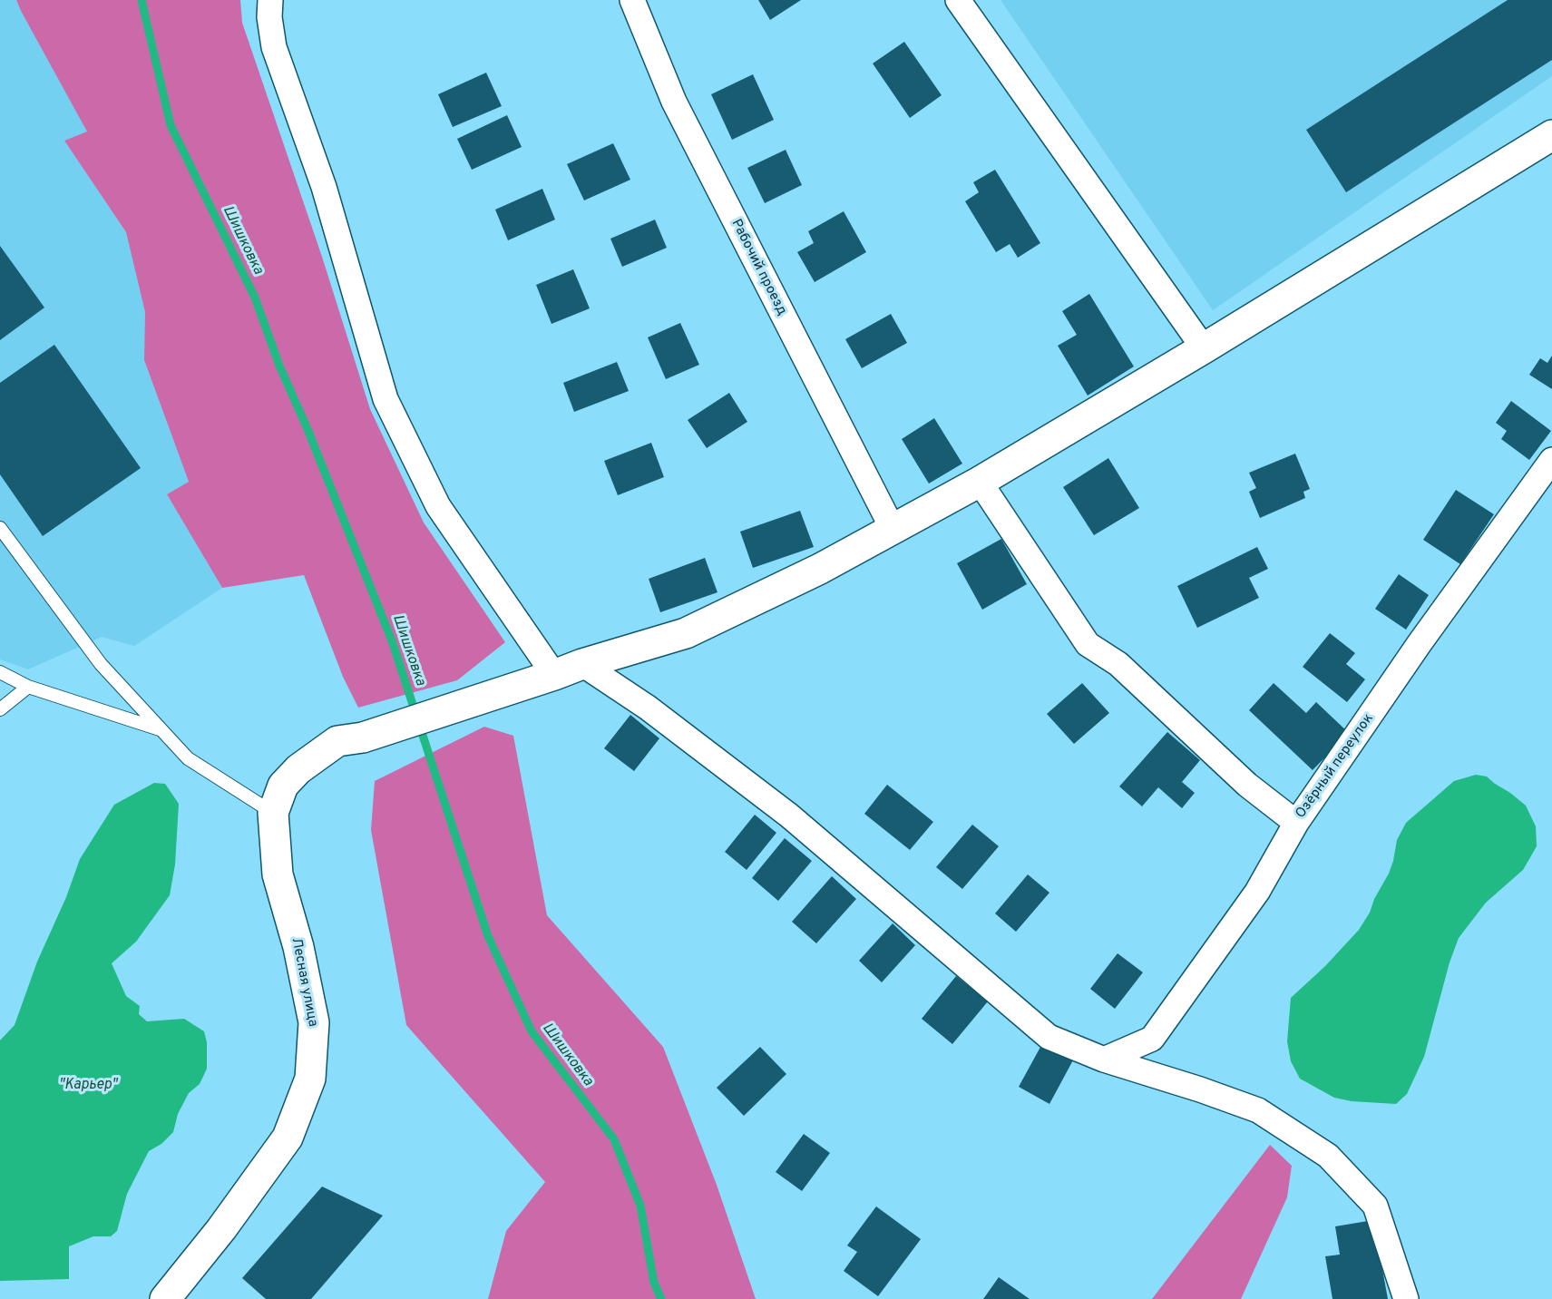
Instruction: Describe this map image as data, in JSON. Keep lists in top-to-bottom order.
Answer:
{
  "streets": {
    "street": ["Рабочий проезд", "Озёрный переулок", "Лесная улица"]
  },
  "crossings": [
    ["Рабочий проезд", "Лесная улица"],
    ["Озёрный переулок", "Лесная улица"]
  ],
  "water": ["Шишковка", "\"Карьер\""]
}
